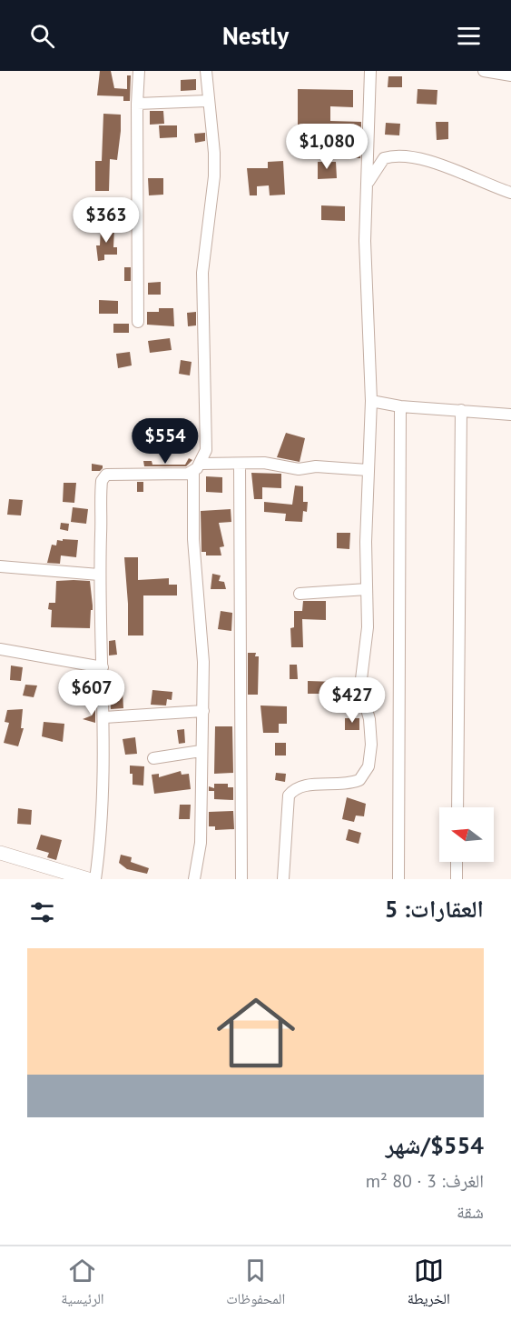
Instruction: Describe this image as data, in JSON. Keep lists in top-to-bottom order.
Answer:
{
  "north": "left",
  "page": {
    "header": "Nestly",
    "price": [
      "$1,080",
      "$363",
      "$554",
      "$607",
      "$427"
    ],
    "heading": "العقارات: 5",
    "list": [
      {
        "name": "$554/شهر",
        "note": "الغرف: 3 · 80 m² · شقة"
      }
    ],
    "tabs": ["الخريطة", "المحفوظات", "الرئيسية"]
  }
}
